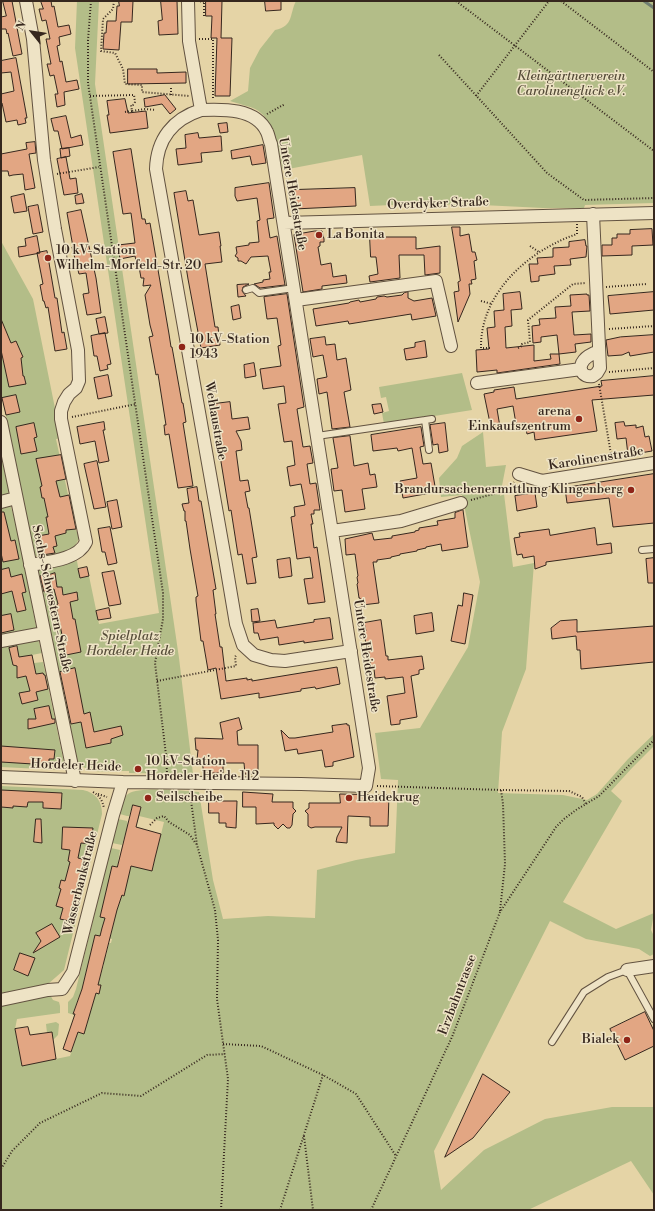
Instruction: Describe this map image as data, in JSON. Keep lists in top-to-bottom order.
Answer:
{
  "streets": {
    "street": [
      "Untere Heidestraße",
      "Overdyker Straße",
      "Wehlaustraße",
      "Karolinenstraße",
      "Sechs-Schwestern-Straße",
      "Hordeler Heide",
      "Wasserbankstraße"
    ],
    "path": ["Erzbahntrasse"]
  },
  "crossings": [
    ["Untere Heidestraße", "Overdyker Straße"],
    ["Untere Heidestraße", "Hordeler Heide"],
    ["Sechs-Schwestern-Straße", "Hordeler Heide"],
    ["Hordeler Heide", "Wasserbankstraße"]
  ],
  "parks": ["Kleingärtnerverein Carolinenglück e.V.", "Spielplatz Hordeler Heide"],
  "places": [
    "La Bonita",
    "10 kV-Station Wilhelm-Morfeld-Str. 20",
    "10 kV-Station 1943",
    "arena Einkaufszentrum",
    "Brandursachenermittlung Klingenberg",
    "10 kV-Station Hordeler Heide 112",
    "Seilscheibe",
    "Heidekrug",
    "Bialek"
  ],
  "north": "top left"
}
